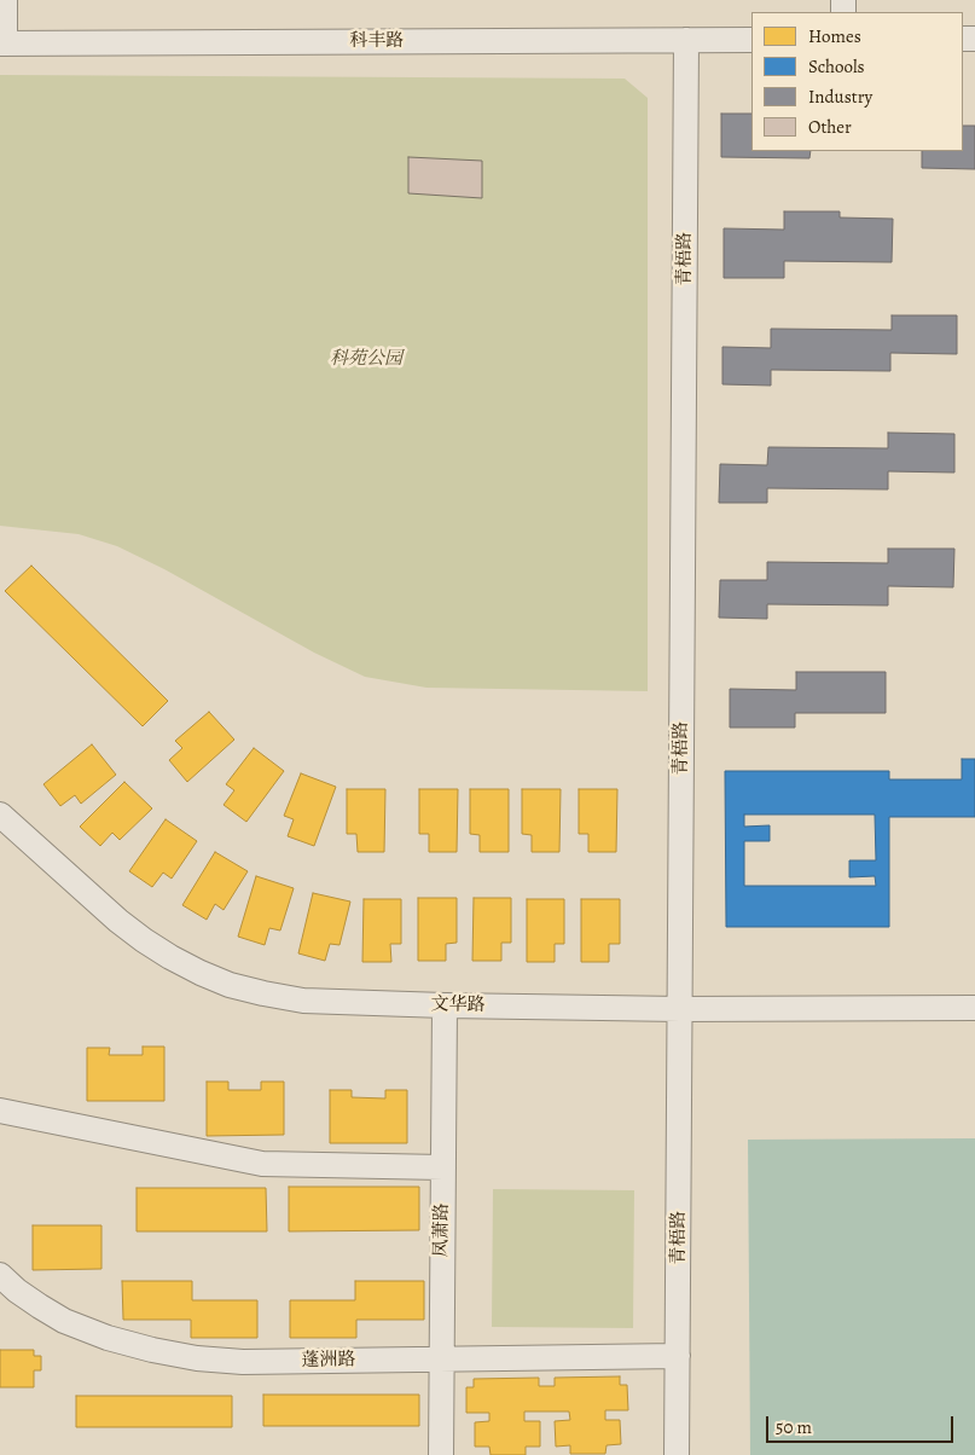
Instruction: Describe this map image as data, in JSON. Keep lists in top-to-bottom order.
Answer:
{
  "streets": {
    "street": [
      "科丰路",
      "青梧路",
      "文华路",
      "凤萧路",
      "蓬洲路"
    ]
  },
  "crossings": [
    ["科丰路", "青梧路"],
    ["青梧路", "文华路"],
    ["青梧路", "蓬洲路"],
    ["文华路", "凤萧路"],
    ["凤萧路", "蓬洲路"]
  ],
  "parks": ["科苑公园"],
  "legend": [
    "Homes",
    "Schools",
    "Industry",
    "Other"
  ],
  "scale_bar": "50 m"
}
